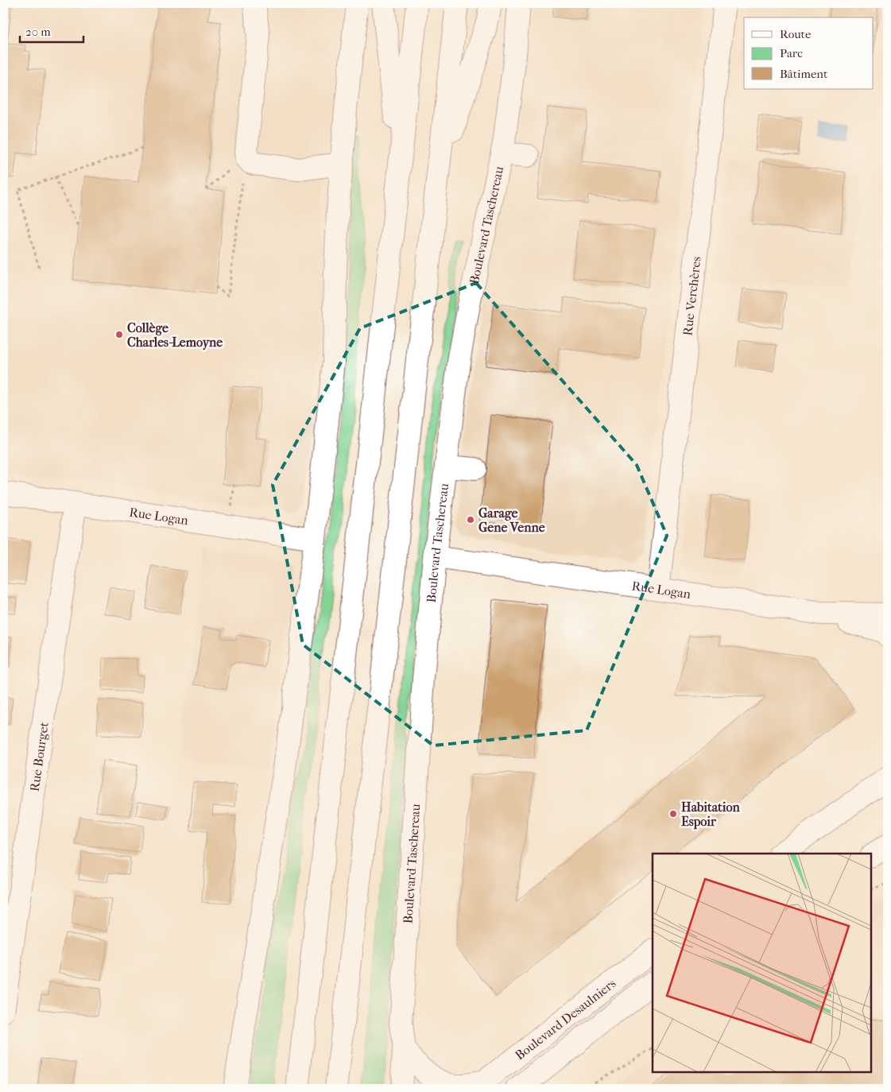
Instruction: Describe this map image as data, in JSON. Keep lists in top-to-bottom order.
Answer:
{
  "streets": {
    "main road": [
      "Boulevard Taschereau",
      "Rue Verchères",
      "Rue Logan",
      "Rue Bourget",
      "Boulevard Desaulniers"
    ]
  },
  "crossings": [
    ["Boulevard Taschereau", "Rue Logan"],
    ["Rue Verchères", "Rue Logan"],
    ["Rue Logan", "Rue Bourget"]
  ],
  "places": ["Collège Charles-Lemoyne", "Garage Gene Venne", "Habitation Espoir"],
  "legend": ["Route", "Parc", "Bâtiment"],
  "scale_bar": "20 m"
}
